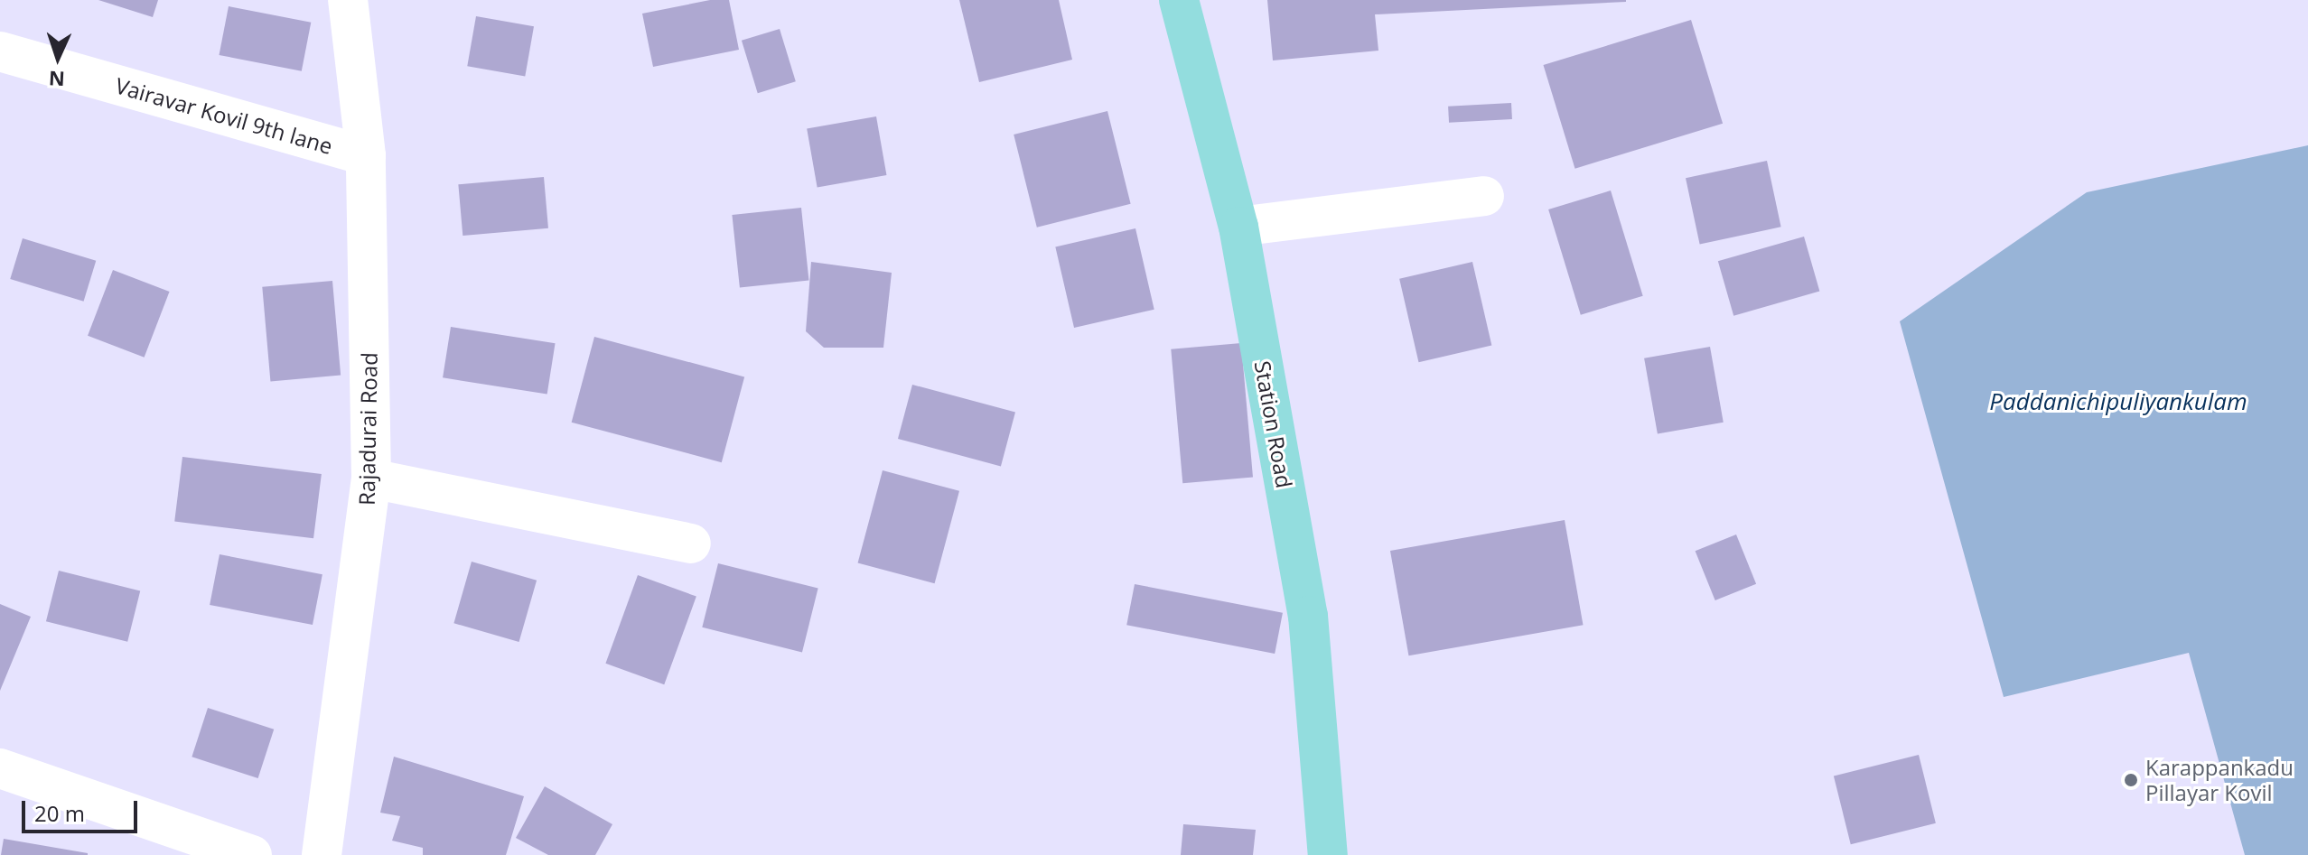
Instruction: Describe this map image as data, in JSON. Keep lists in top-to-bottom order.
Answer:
{
  "streets": {
    "main road": ["Station Road"],
    "street": ["Vairavar Kovil 9th lane", "Rajadurai Road"]
  },
  "crossings": [
    ["Vairavar Kovil 9th lane", "Rajadurai Road"]
  ],
  "water": ["Paddanichipuliyankulam"],
  "places": ["Karappankadu Pillayar Kovil"],
  "scale_bar": "20 m",
  "north": "bottom"
}
